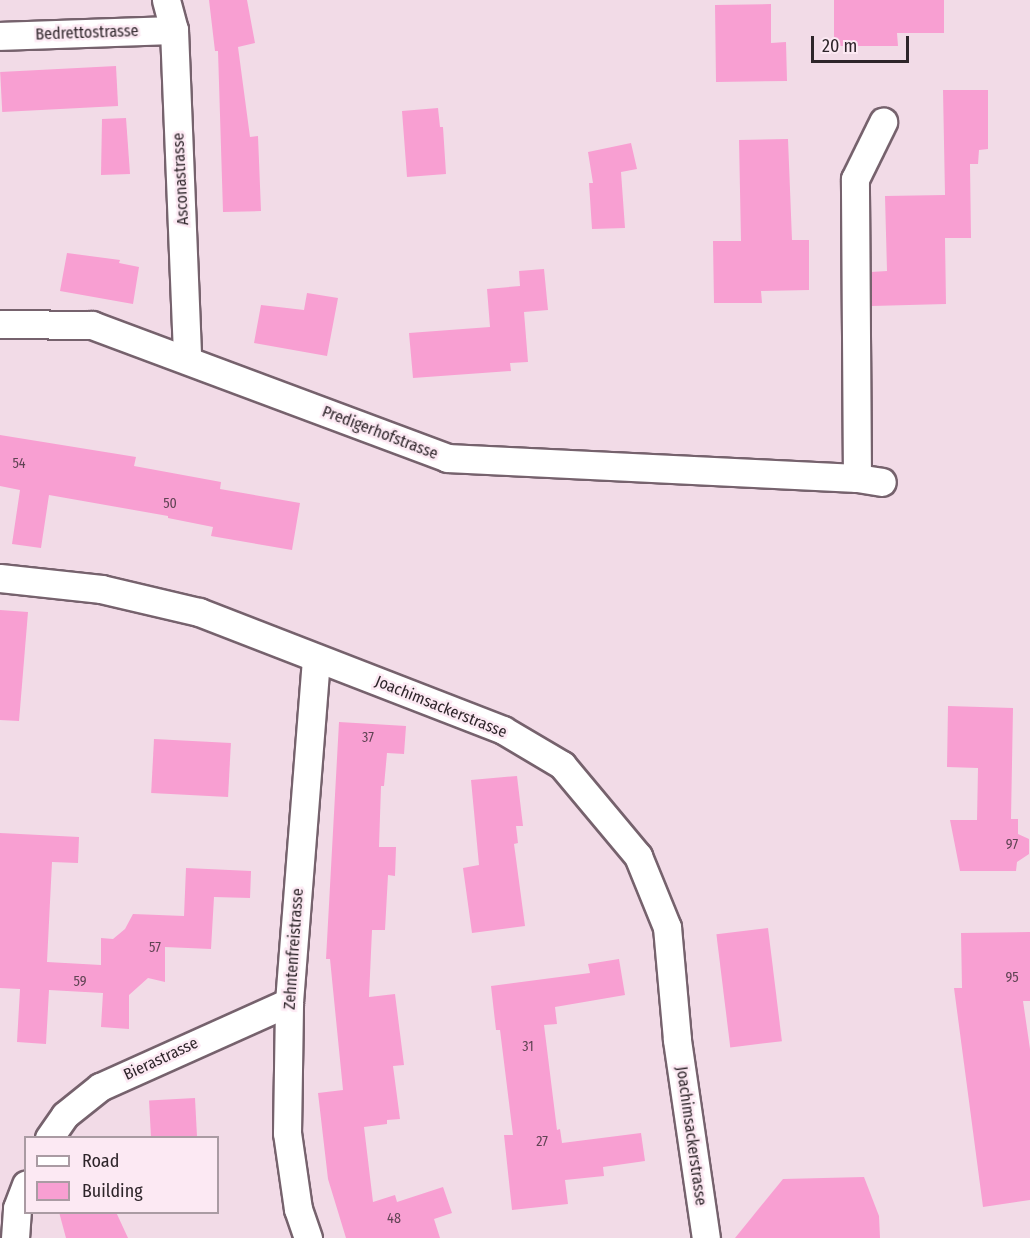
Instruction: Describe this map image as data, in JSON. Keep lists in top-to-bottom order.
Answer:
{
  "streets": {
    "street": [
      "Bedrettostrasse",
      "Asconastrasse",
      "Predigerhofstrasse",
      "Joachimsackerstrasse",
      "Zehntenfreistrasse",
      "Bierastrasse"
    ]
  },
  "crossings": [
    ["Bedrettostrasse", "Asconastrasse"],
    ["Asconastrasse", "Predigerhofstrasse"],
    ["Joachimsackerstrasse", "Zehntenfreistrasse"],
    ["Zehntenfreistrasse", "Bierastrasse"]
  ],
  "house_numbers": [
    "54",
    "50",
    "37",
    "97",
    "57",
    "95",
    "59",
    "31",
    "27",
    "48"
  ],
  "legend": ["Road", "Building"],
  "scale_bar": "20 m"
}
